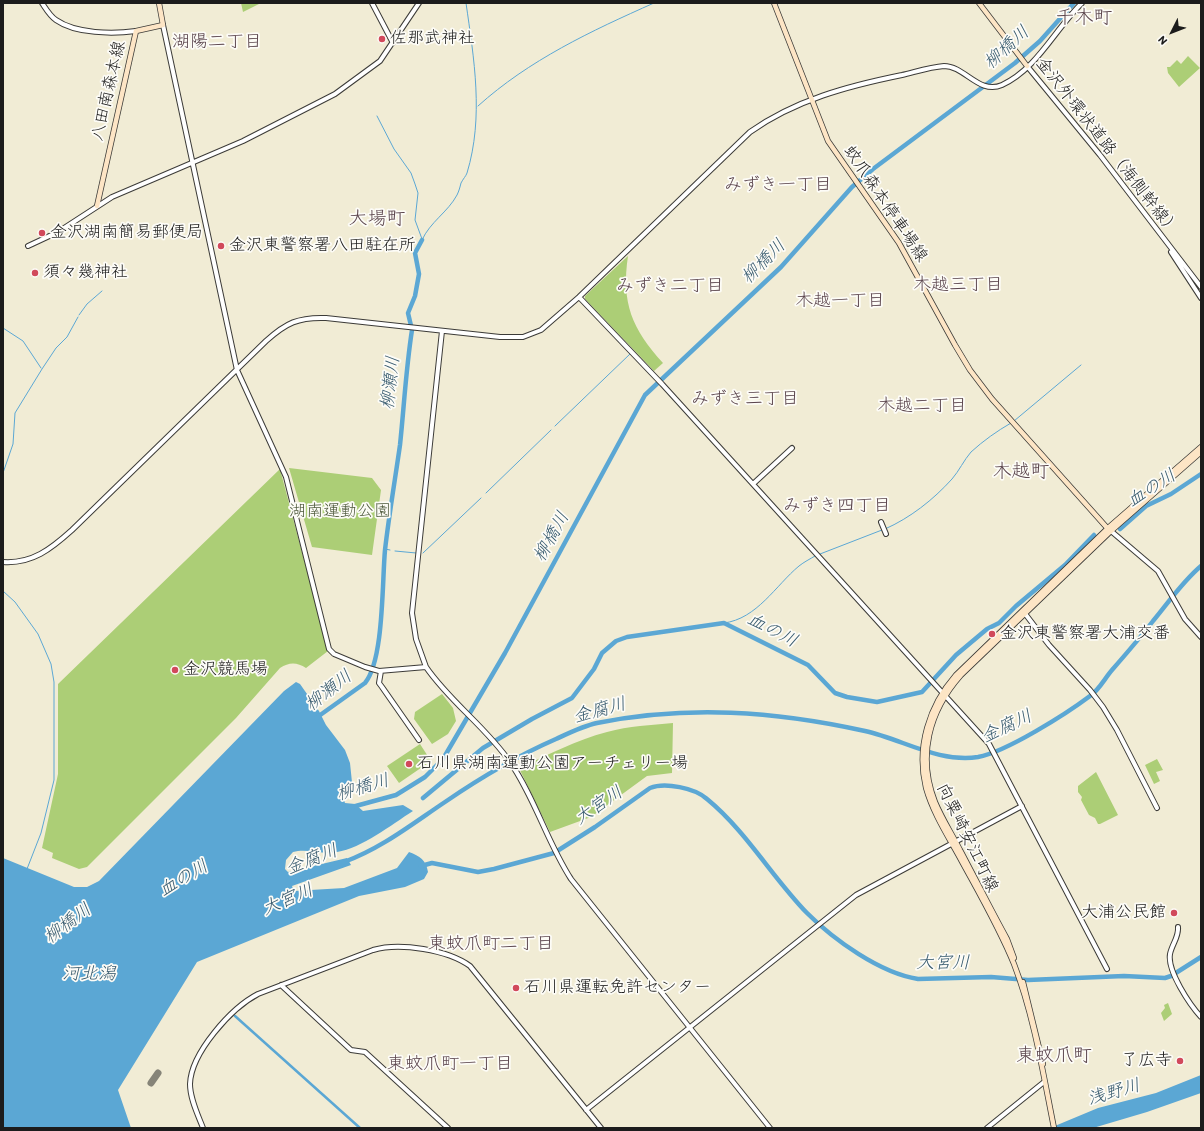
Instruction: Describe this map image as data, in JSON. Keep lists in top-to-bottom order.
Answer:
{
  "streets": {
    "main road": [
      "八田南森本線",
      "金沢外環状道路（海側幹線）",
      "蚊爪森本停車場線",
      "向粟崎安江町線"
    ]
  },
  "crossings": [
    ["蚊爪森本停車場線", "向粟崎安江町線"]
  ],
  "districts": [
    "千木町",
    "湖陽二丁目",
    "みずき一丁目",
    "大場町",
    "木越三丁目",
    "みずき二丁目",
    "木越一丁目",
    "みずき三丁目",
    "木越二丁目",
    "木越町",
    "みずき四丁目",
    "東蚊爪町二丁目",
    "東蚊爪町",
    "東蚊爪町一丁目"
  ],
  "water": [
    "柳橋川",
    "柳瀬川",
    "血の川",
    "金腐川",
    "大宮川",
    "河北潟",
    "浅野川"
  ],
  "parks": ["湖南運動公園"],
  "places": [
    "佐那武神社",
    "金沢湖南簡易郵便局",
    "金沢東警察署八田駐在所",
    "須々幾神社",
    "金沢東警察署大浦交番",
    "金沢競馬場",
    "石川県湖南運動公園アーチェリー場",
    "大浦公民館",
    "石川県運転免許センター",
    "了広寺"
  ],
  "north": "bottom left"
}
